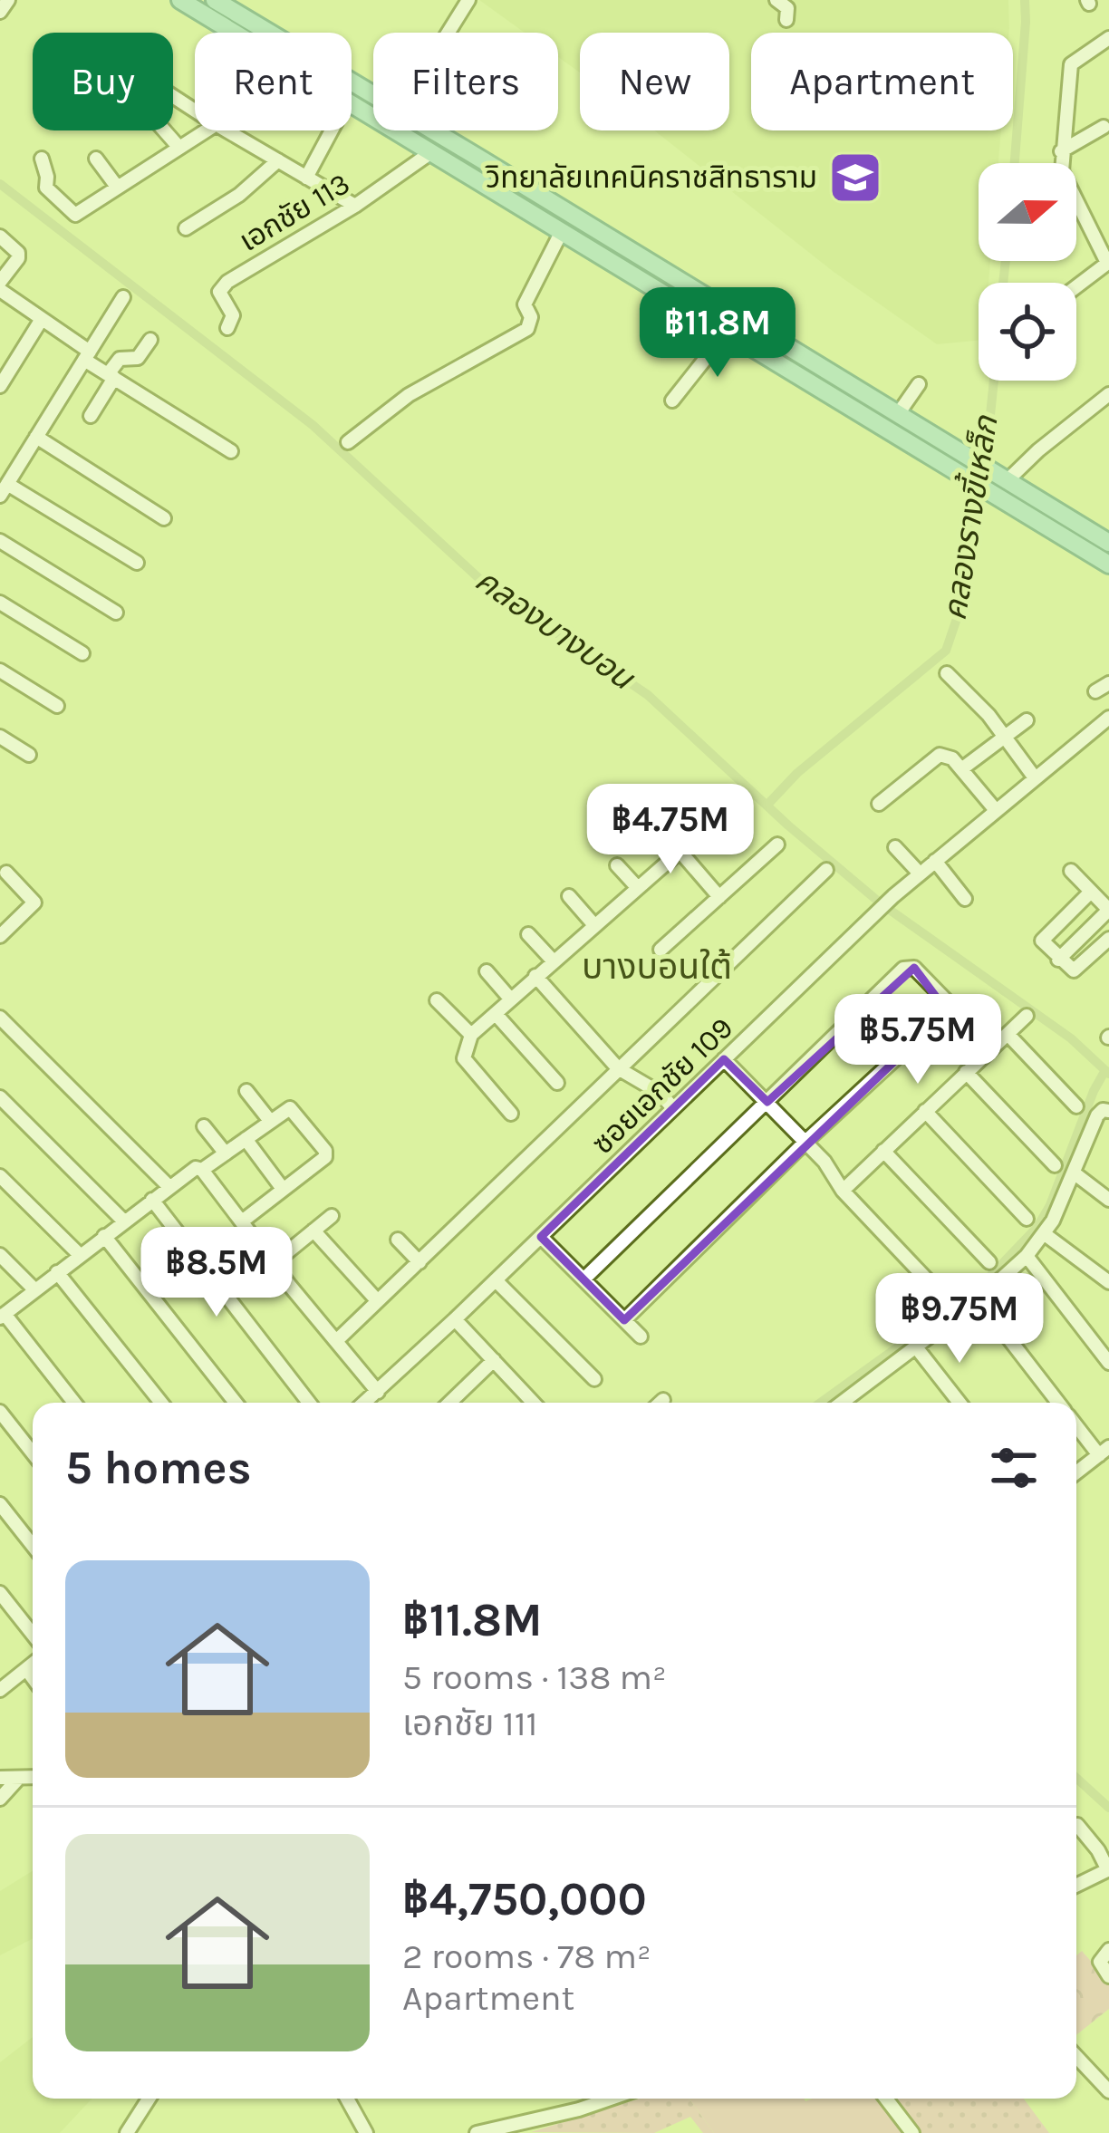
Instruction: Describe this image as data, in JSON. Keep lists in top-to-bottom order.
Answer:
{
  "streets": {
    "street": ["เอกชัย 113", "ซอยเอกชัย 109"]
  },
  "districts": ["บางบอนใต้"],
  "water": ["คลองรางขี้เหล็ก", "คลองบางบอน"],
  "places": {
    "school or university": ["วิทยาลัยเทคนิคราชสิทธาราม"]
  },
  "north": "right",
  "page": {
    "chip": [
      "Buy",
      "Rent",
      "Filters",
      "New",
      "Apartment"
    ],
    "price": [
      "฿11.8M",
      "฿4.75M",
      "฿5.75M",
      "฿8.5M",
      "฿9.75M"
    ],
    "heading": "5 homes",
    "list": [
      {
        "name": "฿11.8M",
        "note": "5 rooms · 138 m² · เอกชัย 111"
      },
      {
        "name": "฿4,750,000",
        "note": "2 rooms · 78 m² · Apartment"
      }
    ]
  }
}
